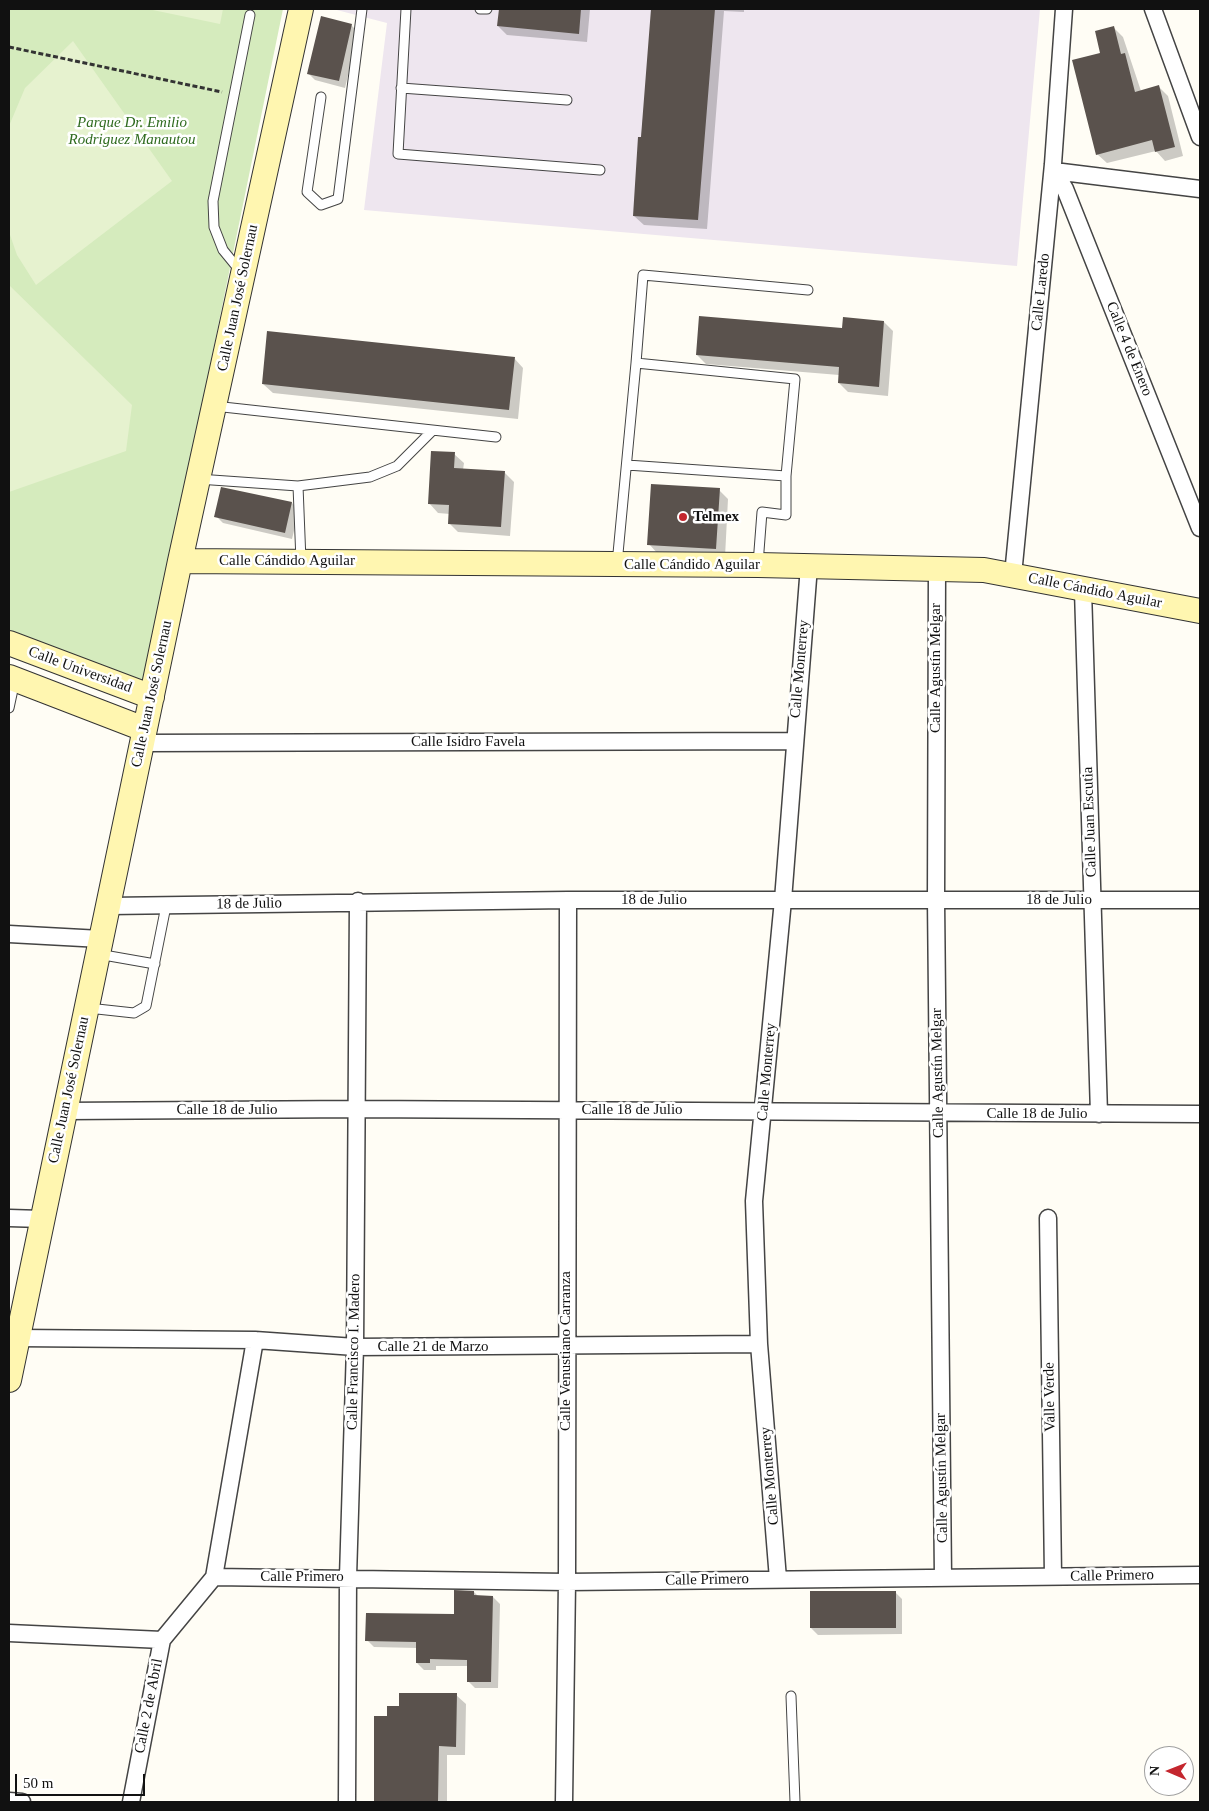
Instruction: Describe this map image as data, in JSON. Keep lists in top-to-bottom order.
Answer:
{
  "streets": {
    "street": [
      "Calle Laredo",
      "Calle Juan José Solernau",
      "Calle 4 de Enero",
      "Calle Cándido Aguilar",
      "Calle Agustín Melgar",
      "Calle Monterrey",
      "Calle Universidad",
      "Calle Isidro Favela",
      "Calle Juan Escutia",
      "18 de Julio",
      "Calle 18 de Julio",
      "Calle 21 de Marzo",
      "Calle Venustiano Carranza",
      "Calle Francisco I. Madero",
      "Valle Verde",
      "Calle Primero",
      "Calle 2 de Abril"
    ]
  },
  "crossings": [
    ["Calle Laredo", "Calle 4 de Enero"],
    ["Calle Laredo", "Calle Cándido Aguilar"],
    ["Calle Juan José Solernau", "Calle Cándido Aguilar"],
    ["Calle Juan José Solernau", "Calle Universidad"],
    ["Calle Juan José Solernau", "Calle Isidro Favela"],
    ["Calle Juan José Solernau", "18 de Julio"],
    ["Calle Juan José Solernau", "Calle 18 de Julio"],
    ["Calle Juan José Solernau", "Calle 21 de Marzo"],
    ["Calle Cándido Aguilar", "Calle Agustín Melgar"],
    ["Calle Cándido Aguilar", "Calle Monterrey"],
    ["Calle Cándido Aguilar", "Calle Juan Escutia"],
    ["Calle Agustín Melgar", "18 de Julio"],
    ["Calle Agustín Melgar", "Calle 18 de Julio"],
    ["Calle Agustín Melgar", "Calle Primero"],
    ["Calle Monterrey", "Calle Isidro Favela"],
    ["Calle Monterrey", "18 de Julio"],
    ["Calle Monterrey", "Calle 18 de Julio"],
    ["Calle Monterrey", "Calle 21 de Marzo"],
    ["Calle Monterrey", "Calle Primero"],
    ["Calle Universidad", "Calle Isidro Favela"],
    ["Calle Juan Escutia", "18 de Julio"],
    ["Calle Juan Escutia", "Calle 18 de Julio"],
    ["18 de Julio", "Calle Venustiano Carranza"],
    ["18 de Julio", "Calle Francisco I. Madero"],
    ["Calle 18 de Julio", "Calle Venustiano Carranza"],
    ["Calle 18 de Julio", "Calle Francisco I. Madero"],
    ["Calle 21 de Marzo", "Calle Venustiano Carranza"],
    ["Calle 21 de Marzo", "Calle Francisco I. Madero"],
    ["Calle Venustiano Carranza", "Calle Primero"],
    ["Calle Francisco I. Madero", "Calle Primero"],
    ["Valle Verde", "Calle Primero"]
  ],
  "parks": ["Parque Dr. Emilio Rodriguez Manautou"],
  "places": ["Telmex"],
  "scale_bar": "50 m",
  "north": "left"
}
